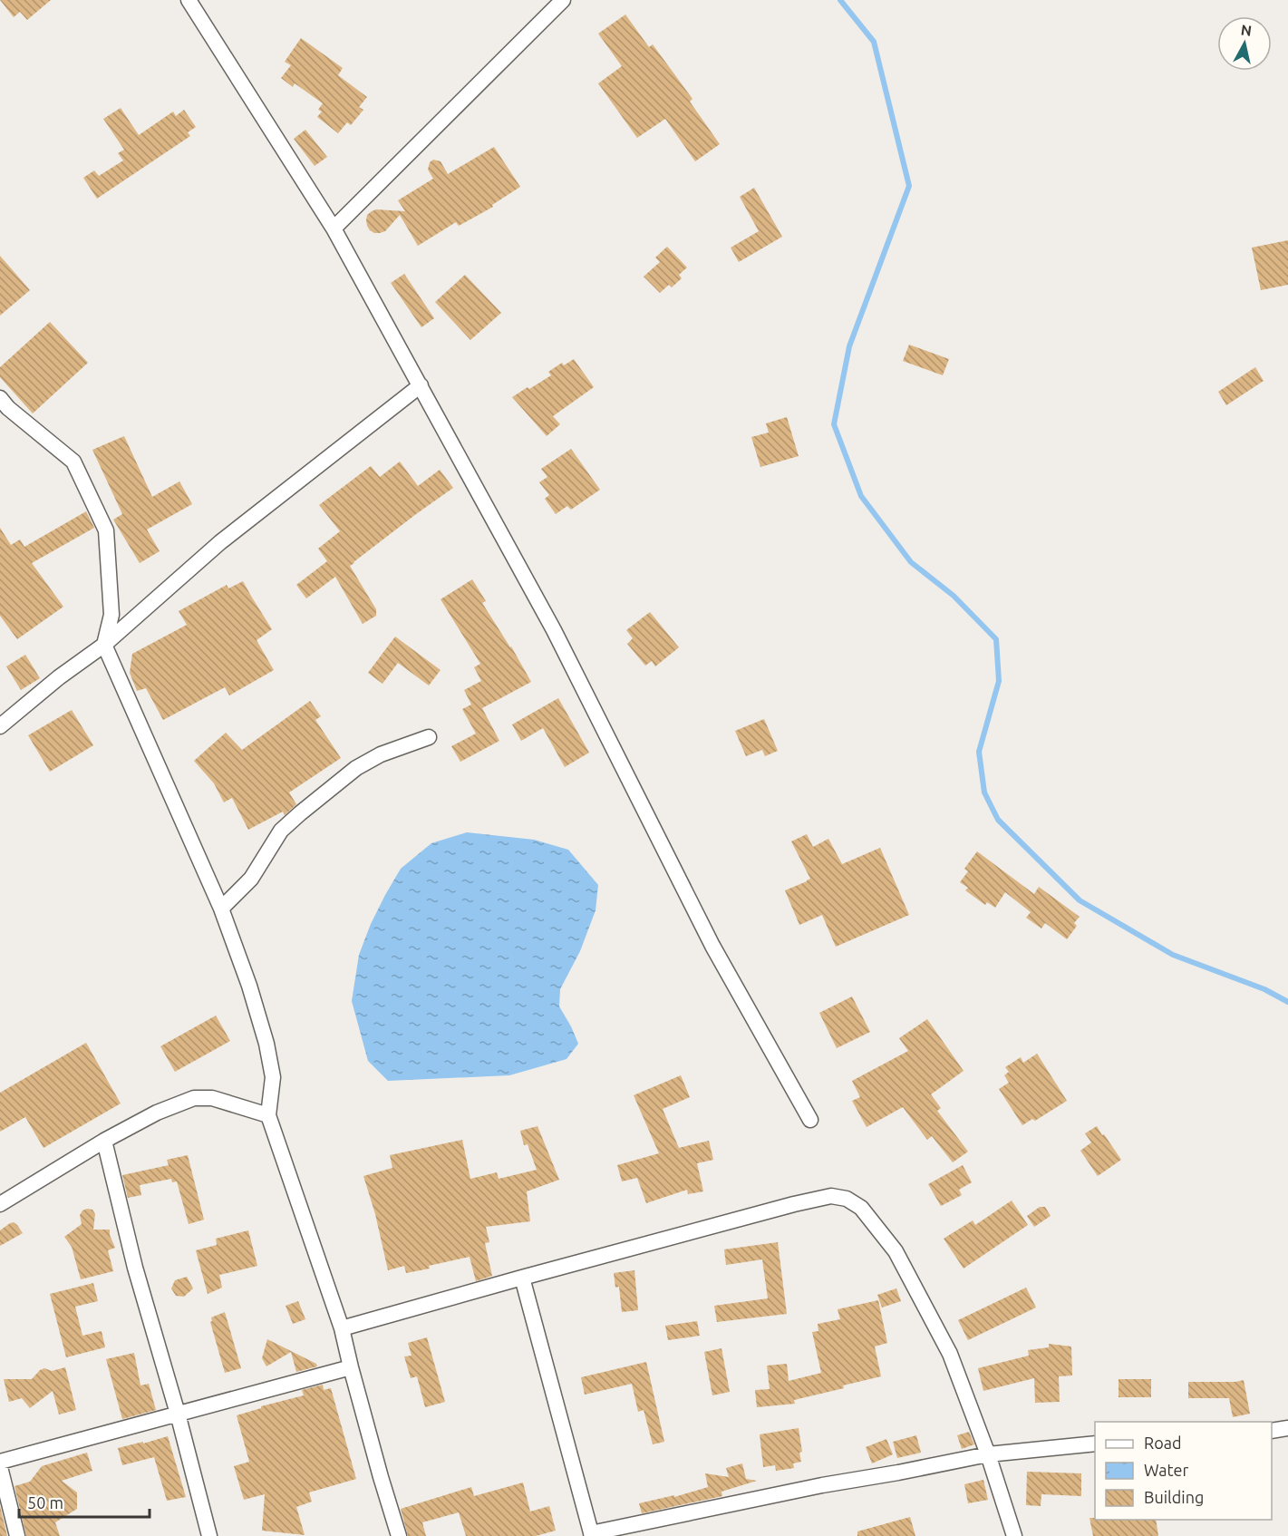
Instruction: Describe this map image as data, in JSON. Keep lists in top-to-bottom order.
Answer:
{
  "legend": ["Road", "Water", "Building"],
  "scale_bar": "50 m",
  "north": "top"
}
